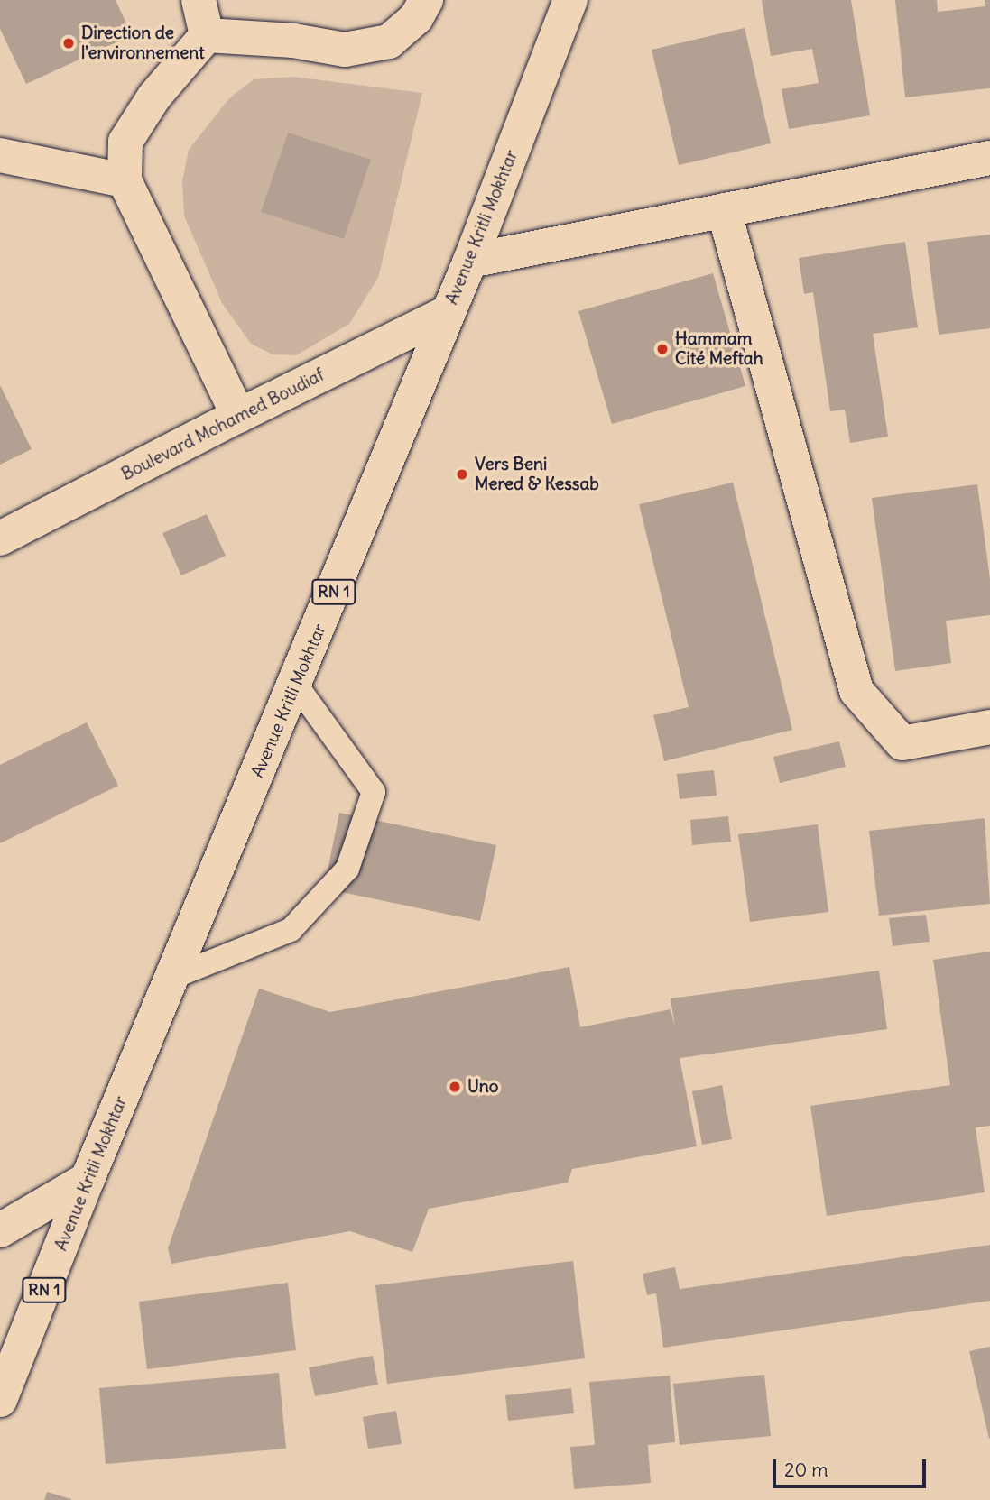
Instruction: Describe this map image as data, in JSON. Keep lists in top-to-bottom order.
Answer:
{
  "streets": {
    "street": ["Avenue Kritli Mokhtar", "Boulevard Mohamed Boudiaf", "RN 1"]
  },
  "crossings": [
    ["Avenue Kritli Mokhtar", "Boulevard Mohamed Boudiaf"]
  ],
  "places": [
    "Direction de l'environnement",
    "Hammam Cité Meftah",
    "Vers Beni Mered & Kessab",
    "Uno"
  ],
  "scale_bar": "20 m"
}
